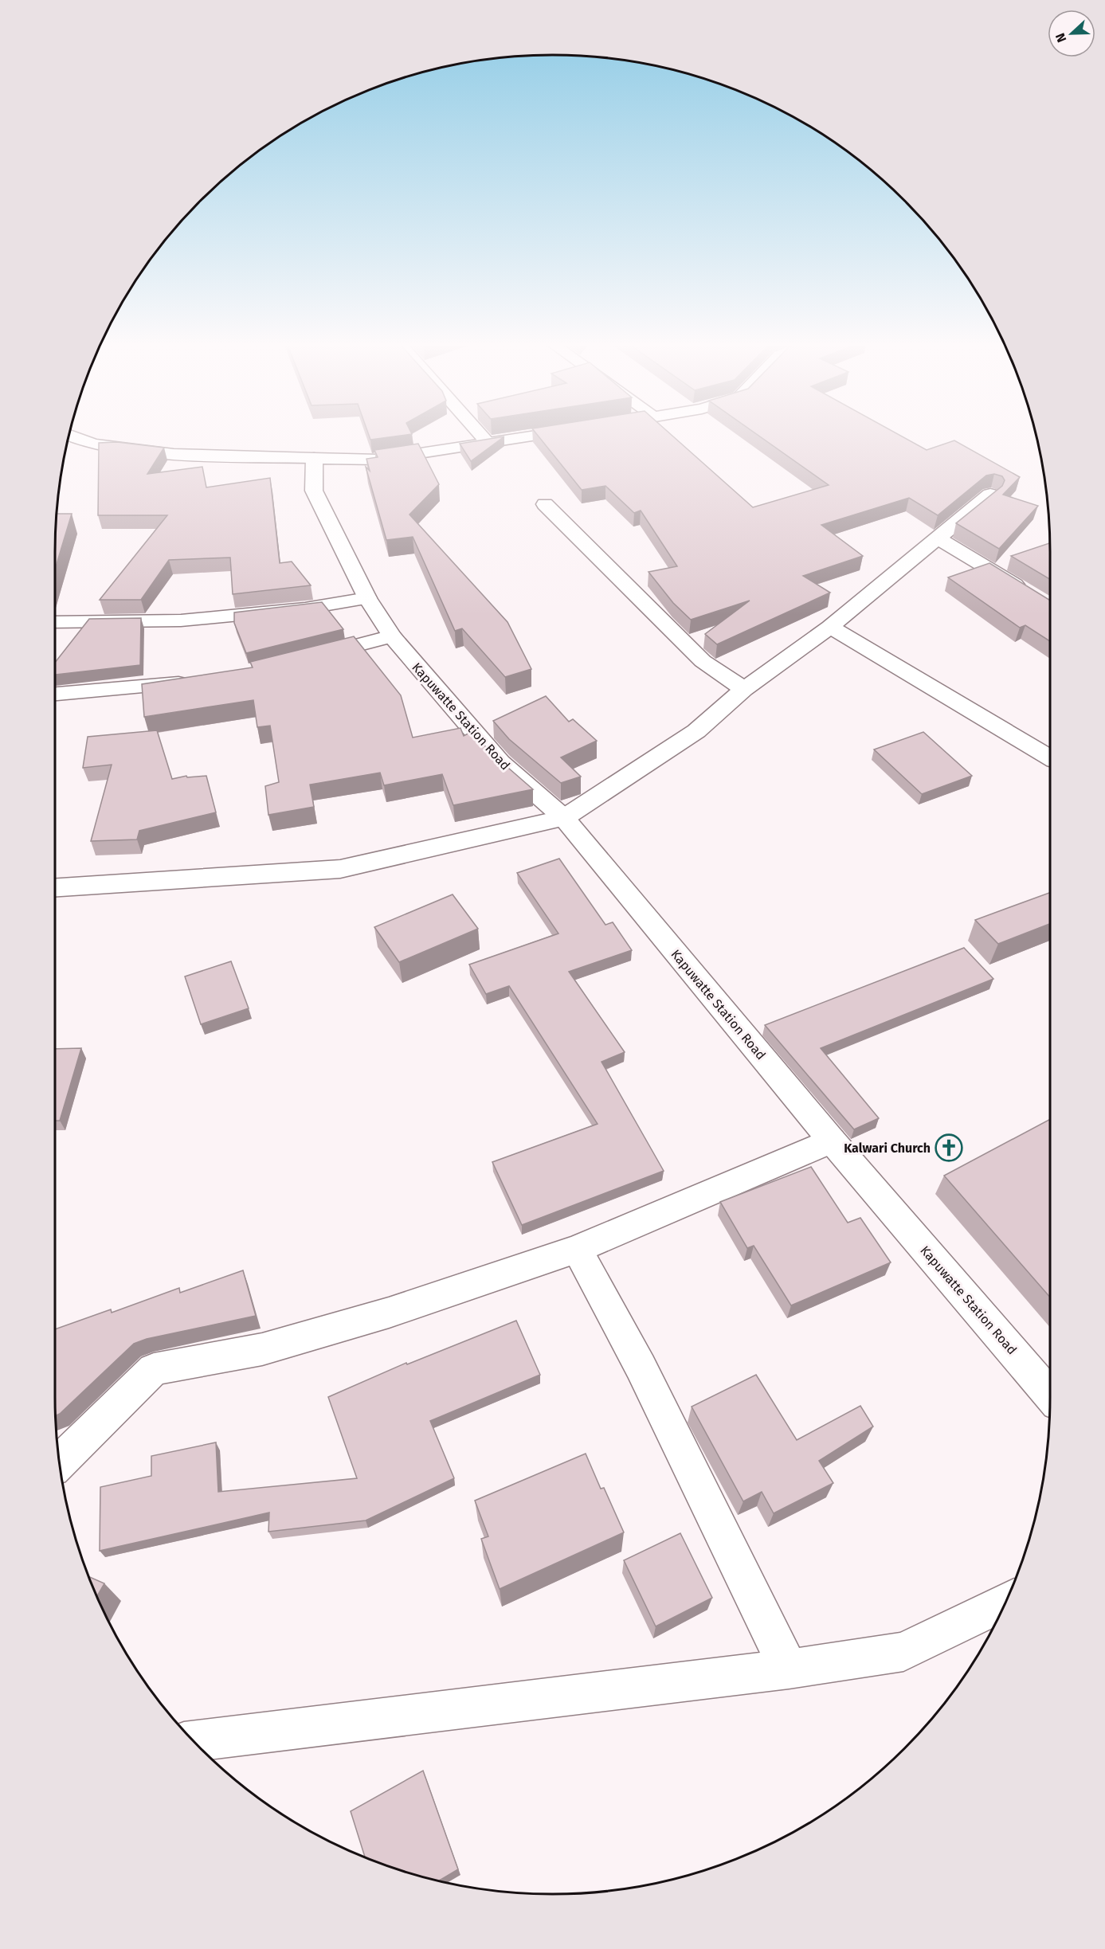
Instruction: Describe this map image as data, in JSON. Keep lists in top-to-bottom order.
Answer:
{
  "streets": {
    "street": ["Kapuwatte Station Road"]
  },
  "places": {
    "church": ["Kalwari Church"]
  },
  "north": "left"
}
